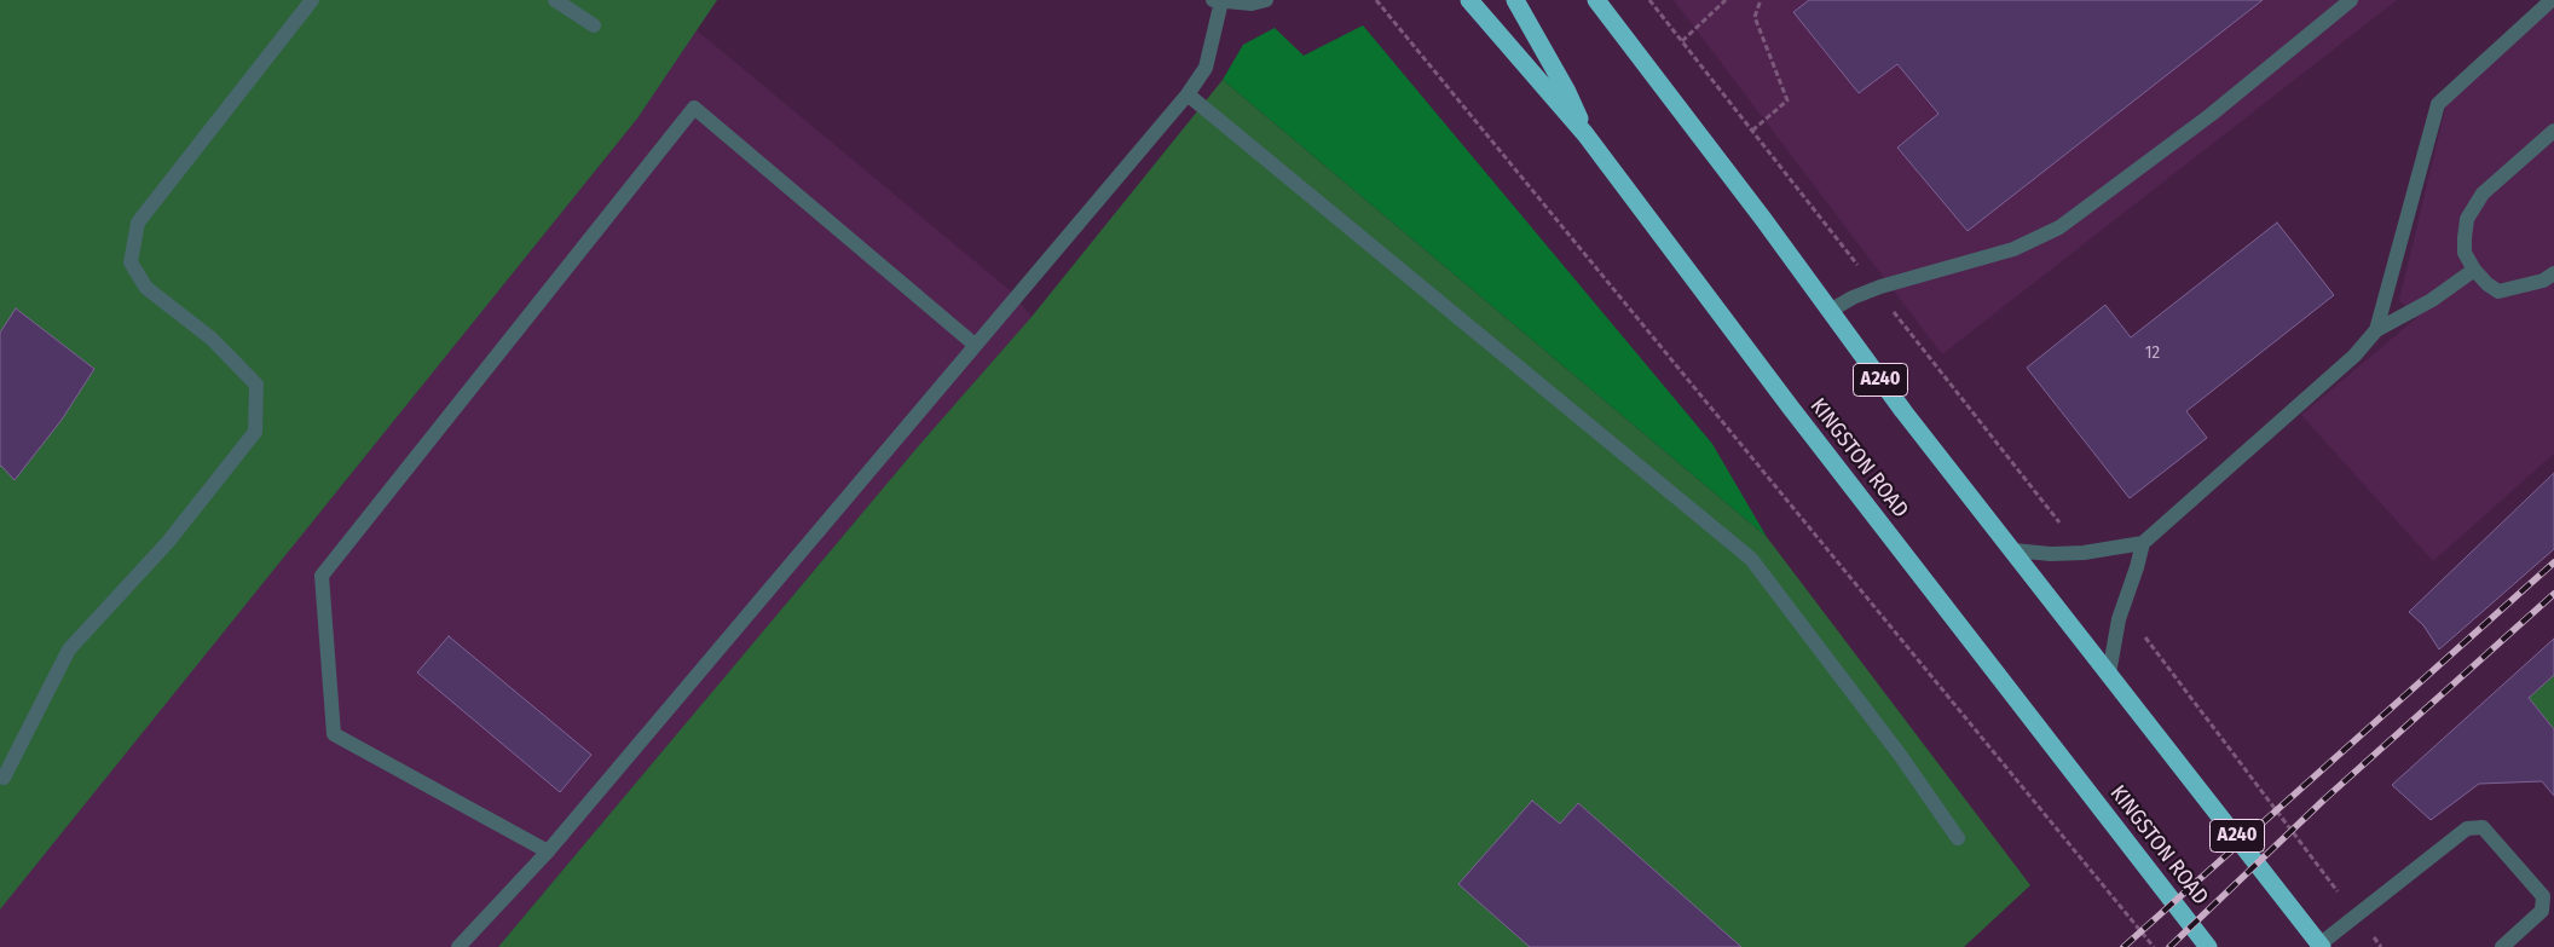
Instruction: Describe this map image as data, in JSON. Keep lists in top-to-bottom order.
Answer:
{
  "streets": {
    "highway": ["A240", "KINGSTON ROAD"]
  },
  "house_numbers": ["12"]
}
